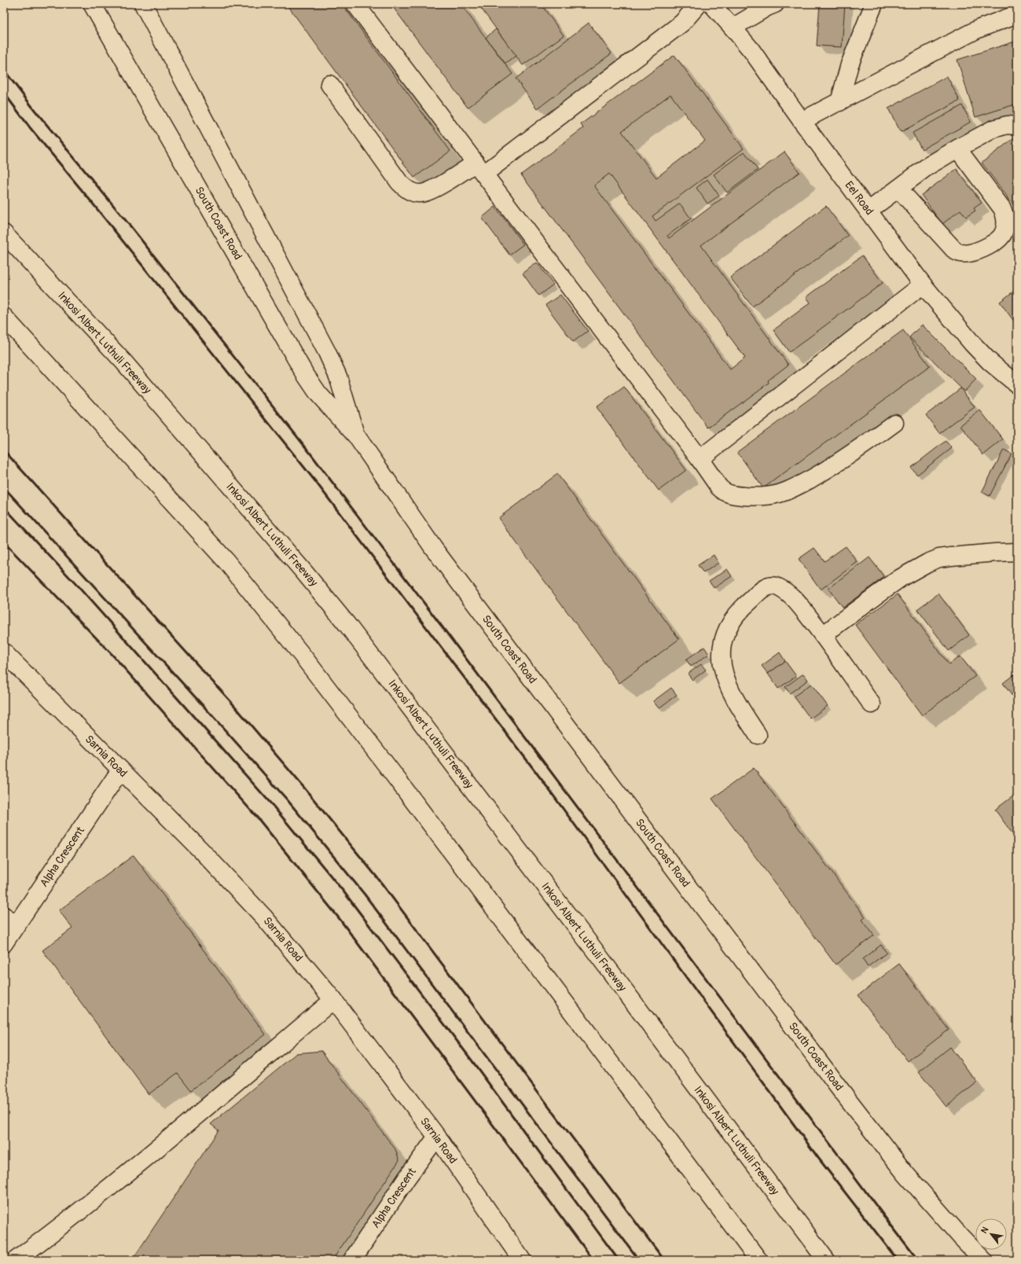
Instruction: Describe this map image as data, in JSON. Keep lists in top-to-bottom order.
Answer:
{
  "streets": {
    "main road": [
      "Eel Road",
      "South Coast Road",
      "Inkosi Albert Luthuli Freeway",
      "Sarnia Road",
      "Alpha Crescent"
    ]
  },
  "crossings": [
    ["Sarnia Road", "Alpha Crescent"]
  ],
  "north": "top left"
}
